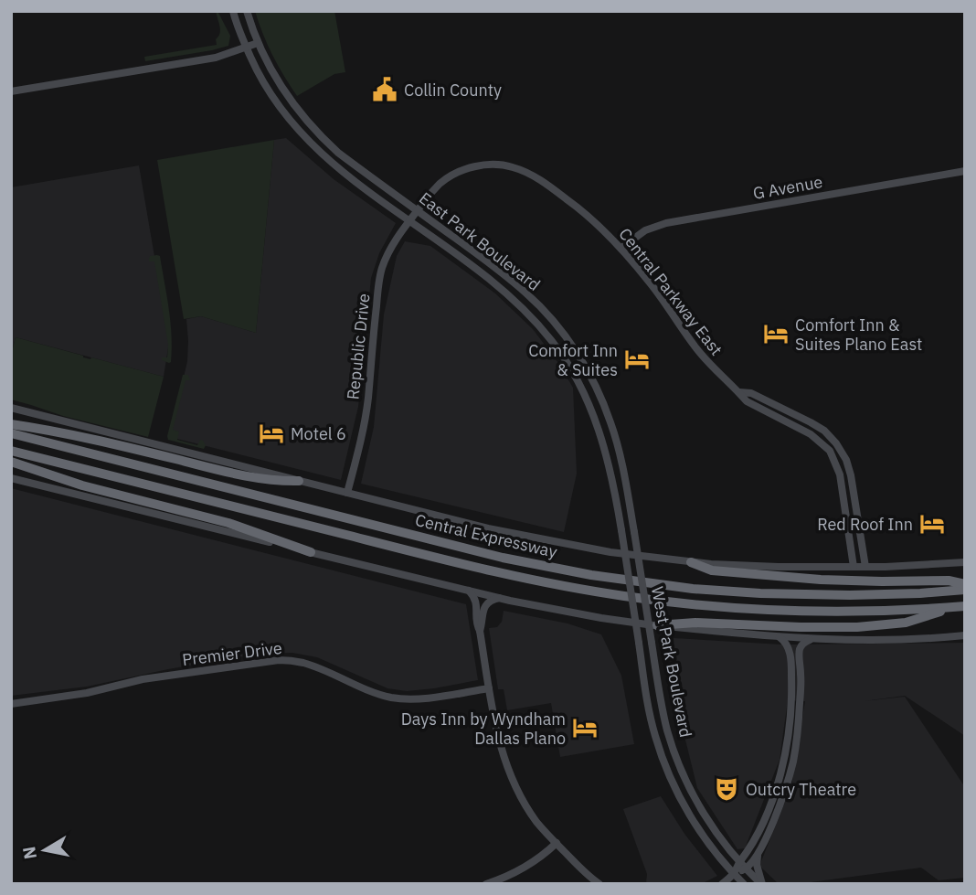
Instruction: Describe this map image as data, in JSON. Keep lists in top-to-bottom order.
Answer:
{
  "streets": {
    "highway": ["Central Expressway"],
    "main road": [
      "G Avenue",
      "East Park Boulevard",
      "Central Parkway East",
      "Republic Drive",
      "Premier Drive",
      "West Park Boulevard"
    ]
  },
  "crossings": [
    ["G Avenue", "Central Parkway East"],
    ["East Park Boulevard", "Central Parkway East"],
    ["East Park Boulevard", "Republic Drive"],
    ["East Park Boulevard", "West Park Boulevard"],
    ["Central Parkway East", "Republic Drive"],
    ["Central Parkway East", "Central Expressway"],
    ["Republic Drive", "Central Expressway"]
  ],
  "places": {
    "public building": ["Collin County"],
    "hotel": [
      "Comfort Inn & Suites Plano East",
      "Comfort Inn & Suites",
      "Motel 6",
      "Red Roof Inn",
      "Days Inn by Wyndham Dallas Plano"
    ],
    "theatre": ["Outcry Theatre"]
  },
  "north": "left"
}
